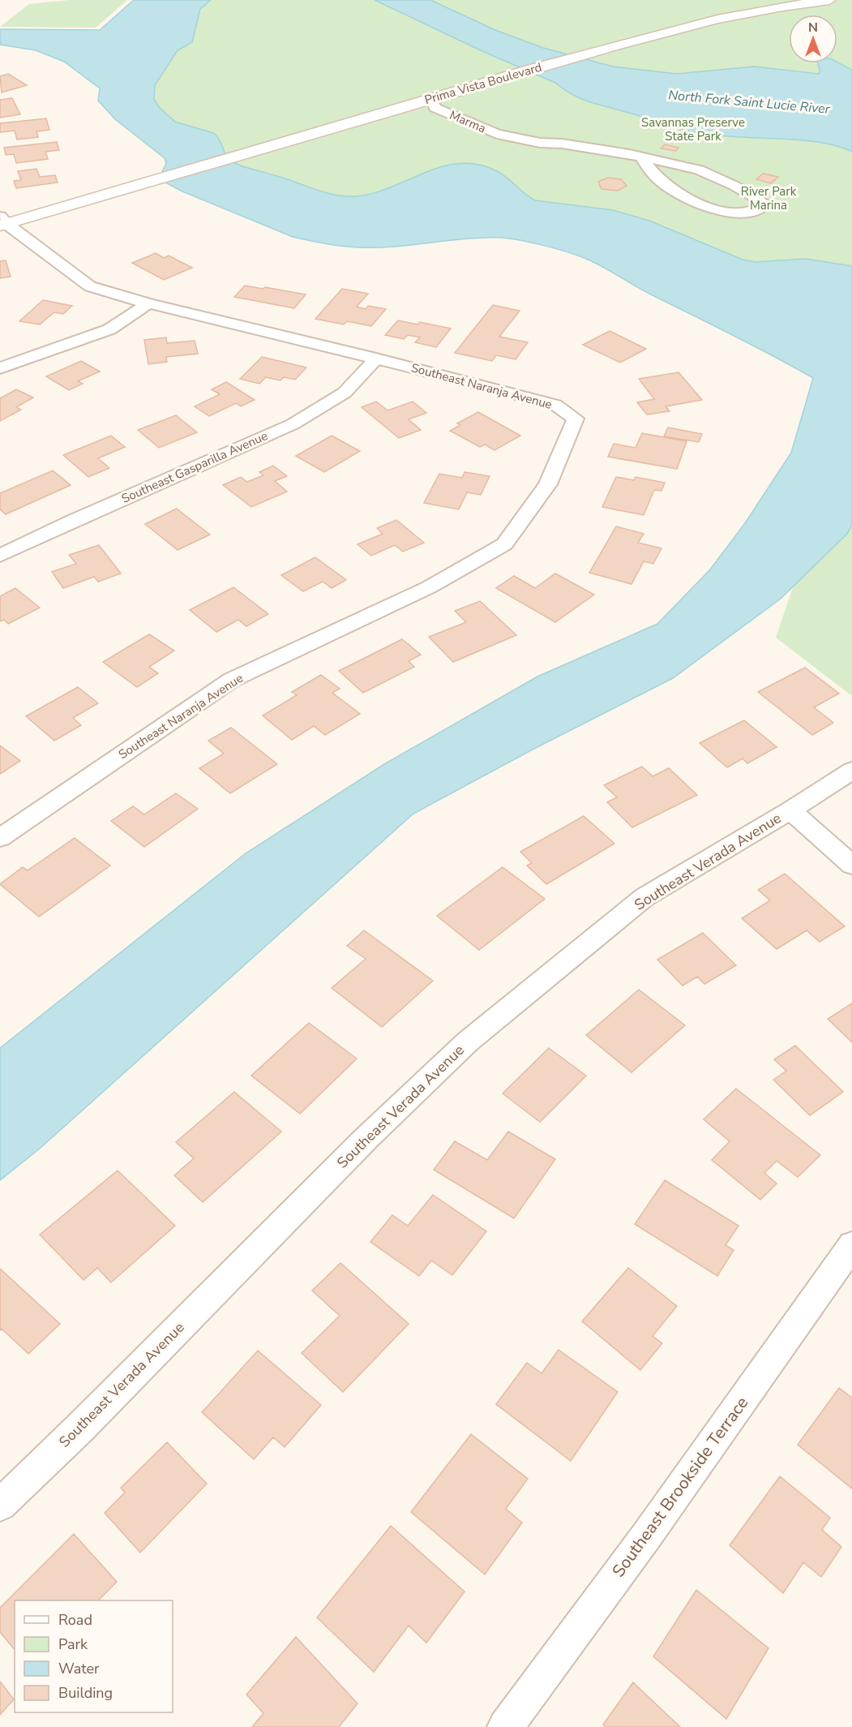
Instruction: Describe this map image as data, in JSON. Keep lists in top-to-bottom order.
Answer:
{
  "streets": {
    "main road": ["Prima Vista Boulevard"],
    "street": [
      "Marma",
      "Southeast Naranja Avenue",
      "Southeast Gasparilla Avenue",
      "Southeast Verada Avenue",
      "Southeast Brookside Terrace"
    ]
  },
  "crossings": [
    ["Prima Vista Boulevard", "Marma"],
    ["Prima Vista Boulevard", "Southeast Naranja Avenue"],
    ["Southeast Naranja Avenue", "Southeast Gasparilla Avenue"]
  ],
  "water": ["North Fork Saint Lucie River"],
  "parks": ["Savannas Preserve State Park", "River Park Marina"],
  "legend": [
    "Road",
    "Park",
    "Water",
    "Building"
  ],
  "north": "top"
}
